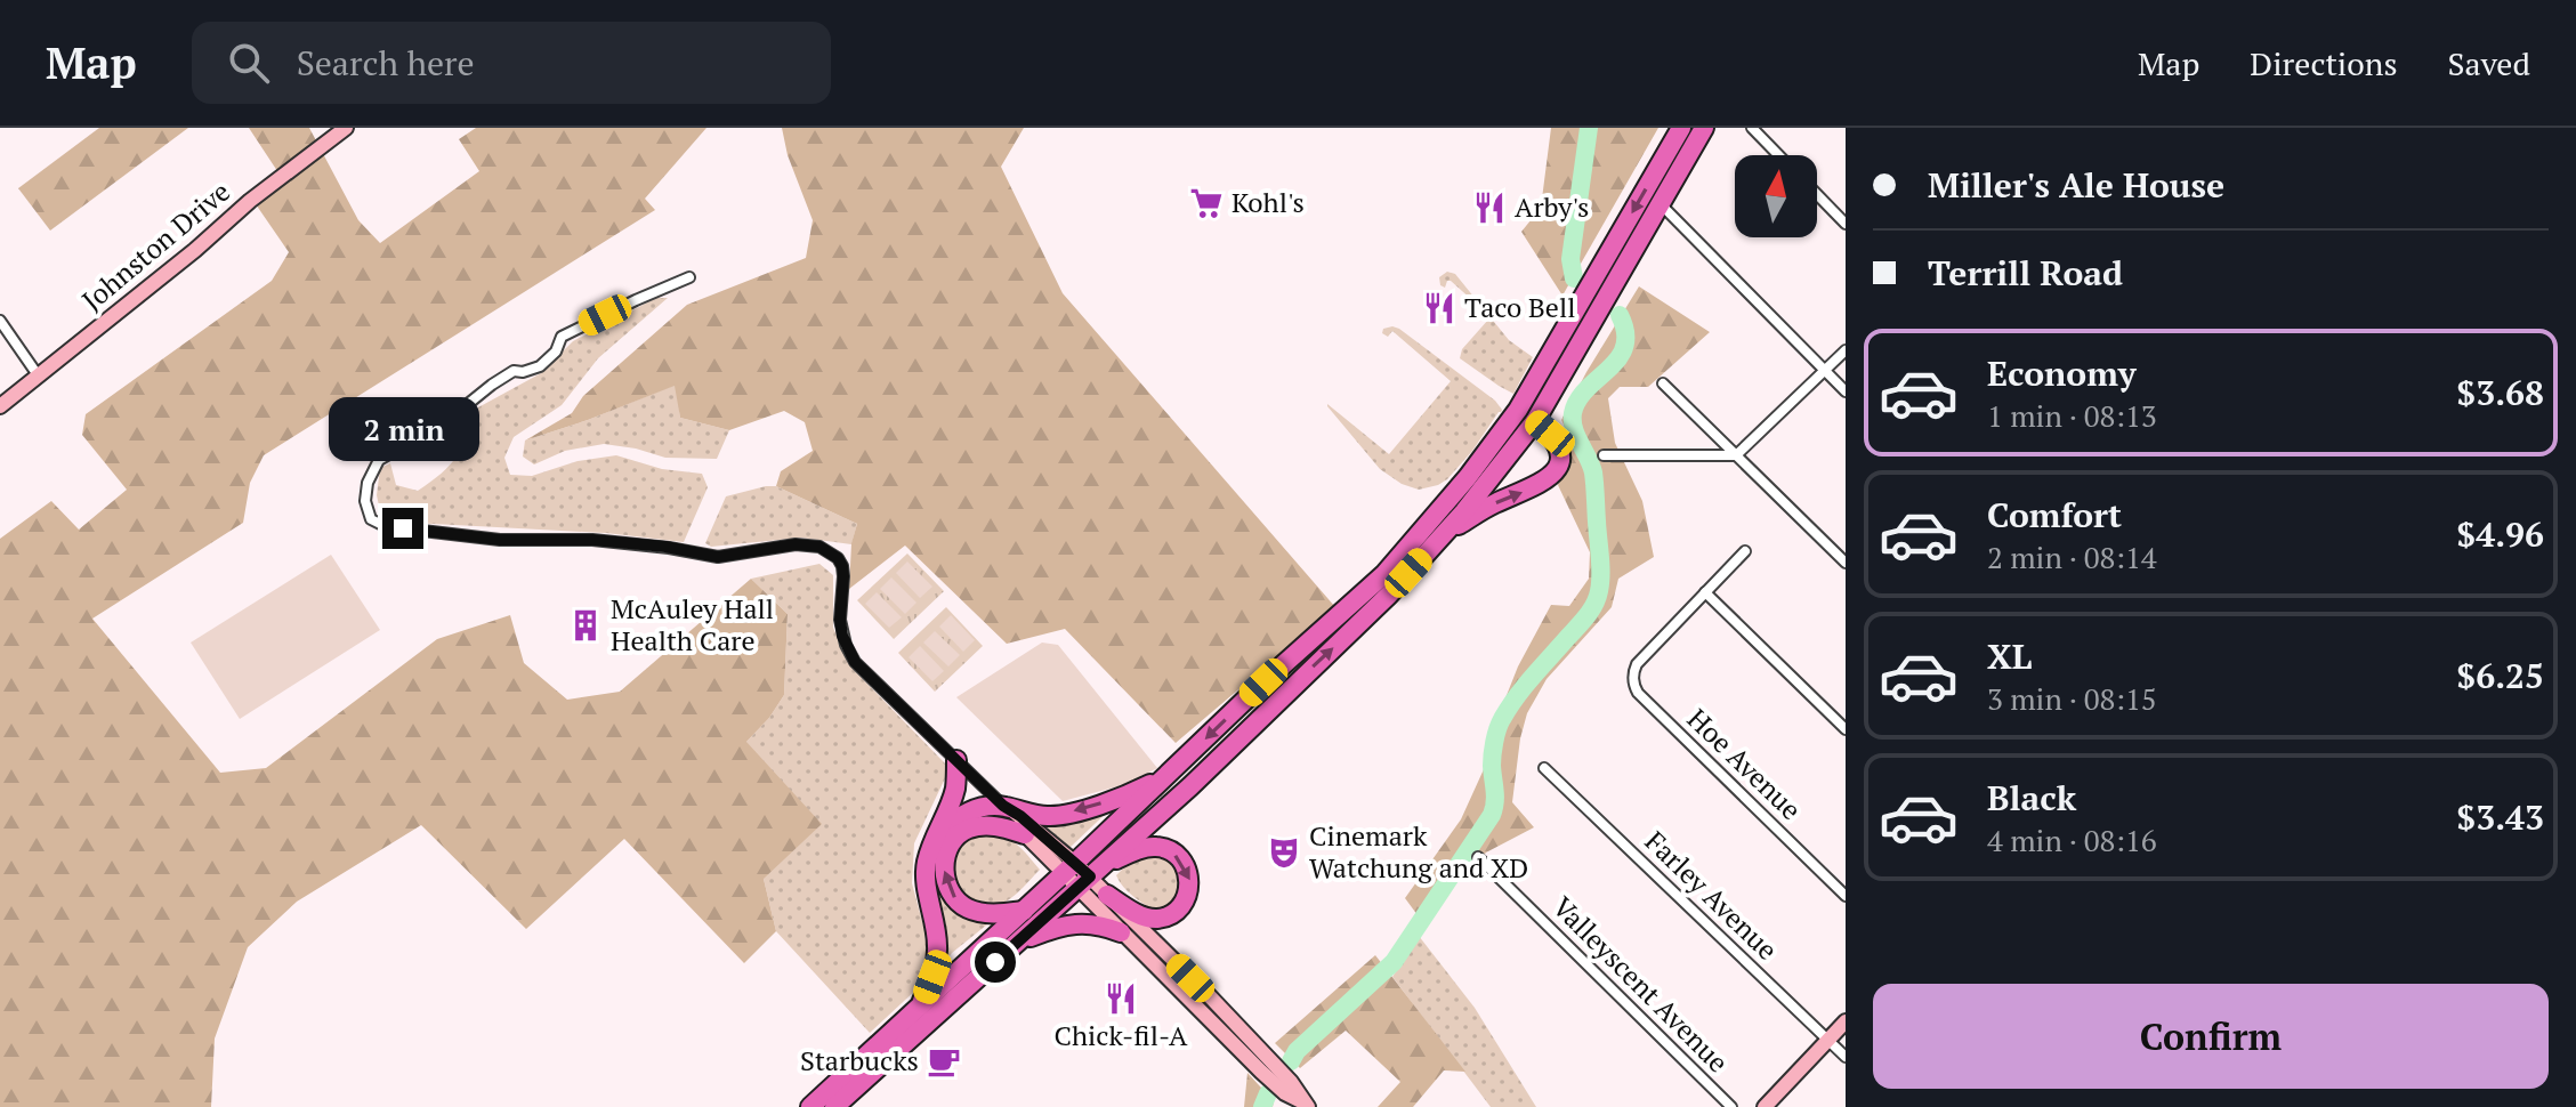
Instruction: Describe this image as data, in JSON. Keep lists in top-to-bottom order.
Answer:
{
  "streets": {
    "street": [
      "Johnston Drive",
      "Hoe Avenue",
      "Farley Avenue",
      "Valleyscent Avenue"
    ]
  },
  "places": {
    "supermarket": ["Kohl's"],
    "restaurant": ["Arby's", "Taco Bell", "Chick-fil-A"],
    "building": ["McAuley Hall Health Care"],
    "theatre": ["Cinemark Watchung and XD"],
    "cafe": ["Starbucks"]
  },
  "north": "top",
  "page": {
    "header": "Map",
    "search": "Search here",
    "nav": ["Map", "Directions", "Saved"],
    "banner": ["Miller's Ale House", "Terrill Road"],
    "list": [
      {
        "name": "Economy",
        "note": "1 min · 08:13",
        "value": "$3.68"
      },
      {
        "name": "Comfort",
        "note": "2 min · 08:14",
        "value": "$4.96"
      },
      {
        "name": "XL",
        "note": "3 min · 08:15",
        "value": "$6.25"
      },
      {
        "name": "Black",
        "note": "4 min · 08:16",
        "value": "$3.43"
      }
    ],
    "bubble": "2 min",
    "buttons": "Confirm"
  }
}
